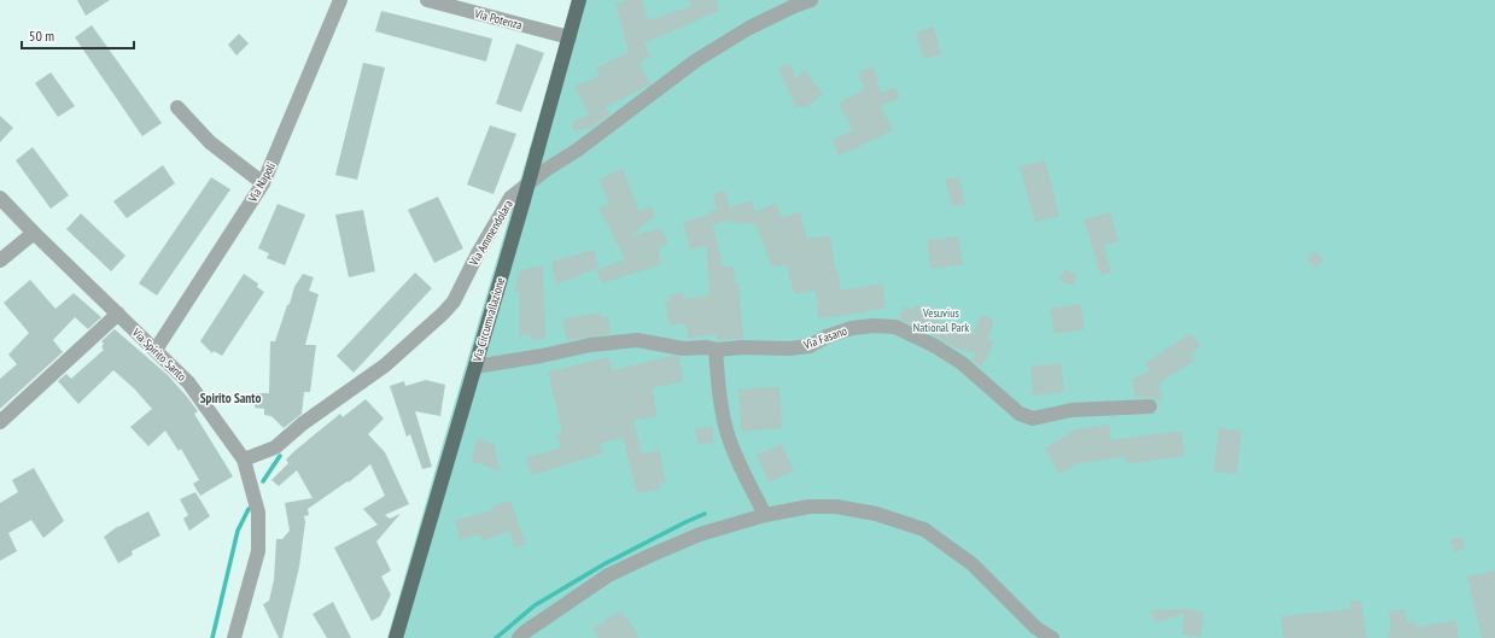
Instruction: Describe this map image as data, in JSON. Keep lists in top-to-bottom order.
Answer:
{
  "streets": {
    "main road": ["Via Circumvallazione"],
    "street": [
      "Via Potenza",
      "Via Napoli",
      "Via Ammendolara",
      "Via Fasano",
      "Via Spirito Santo"
    ]
  },
  "crossings": [
    ["Via Potenza", "Via Circumvallazione"],
    ["Via Napoli", "Via Spirito Santo"],
    ["Via Ammendolara", "Via Spirito Santo"],
    ["Via Circumvallazione", "Via Fasano"]
  ],
  "districts": ["Spirito Santo"],
  "parks": ["Vesuvius National Park"],
  "scale_bar": "50 m"
}
